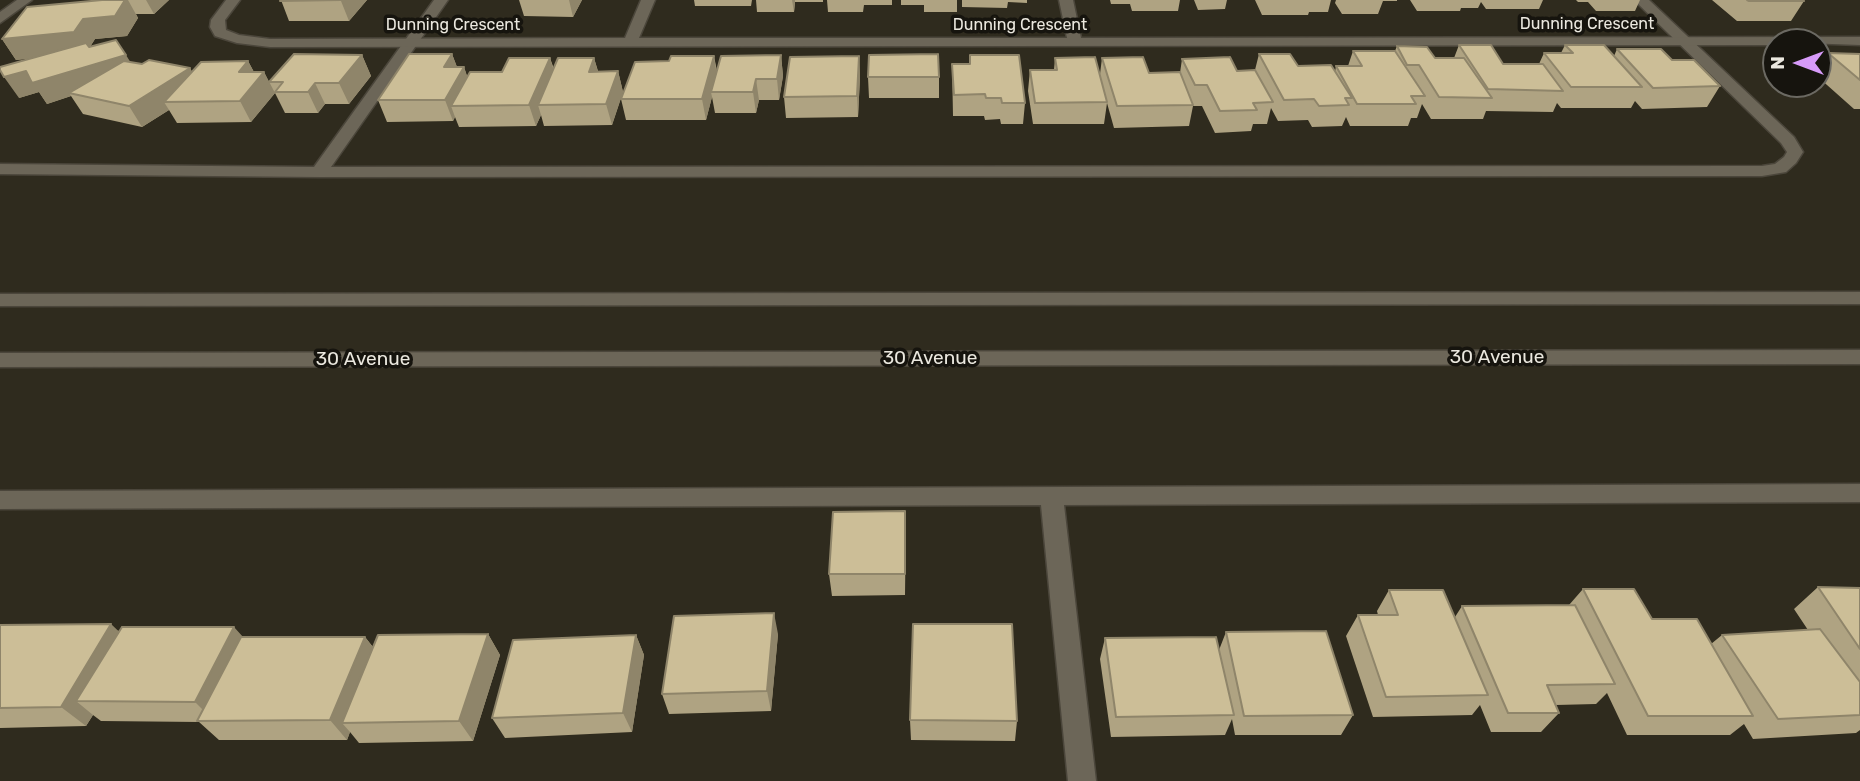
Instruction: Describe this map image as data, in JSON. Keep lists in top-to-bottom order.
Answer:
{
  "streets": {
    "main road": ["Dunning Crescent", "30 Avenue"]
  },
  "north": "left"
}
